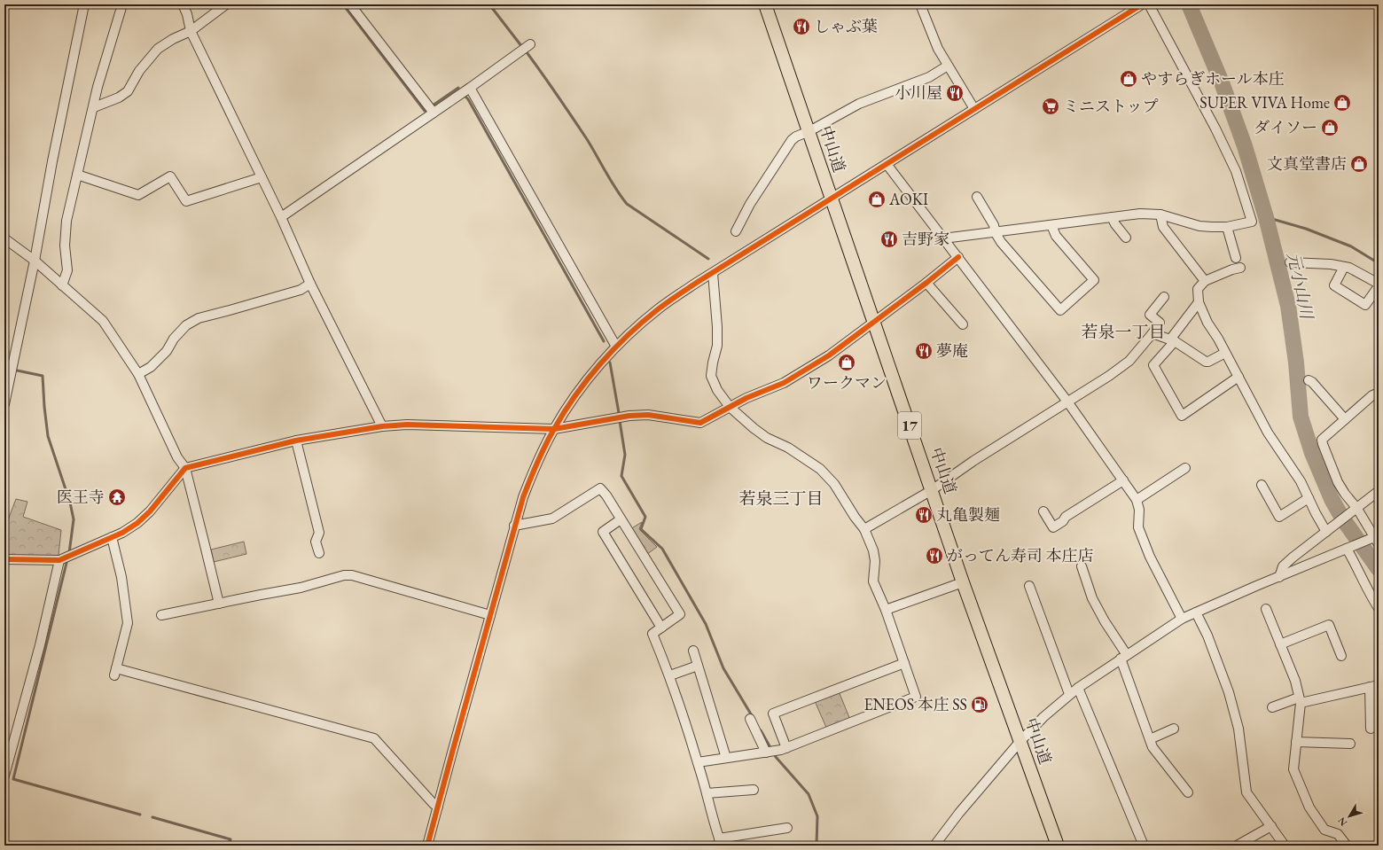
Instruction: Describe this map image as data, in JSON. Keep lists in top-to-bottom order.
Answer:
{
  "streets": {
    "highway": ["中山道", "17"]
  },
  "districts": ["若泉一丁目", "若泉三丁目"],
  "water": ["元小山川"],
  "places": {
    "restaurant": [
      "しゃぶ葉",
      "小川屋",
      "吉野家",
      "夢庵",
      "丸亀製麺",
      "がってん寿司 本庄店"
    ],
    "shop": [
      "やすらぎホール本庄",
      "SUPER VIVA Home",
      "ダイソー",
      "文真堂書店",
      "AOKI",
      "ワークマン"
    ],
    "supermarket": ["ミニストップ"],
    "temple": ["医王寺"],
    "fuel station": ["ENEOS 本庄 SS"]
  },
  "north": "bottom left"
}
